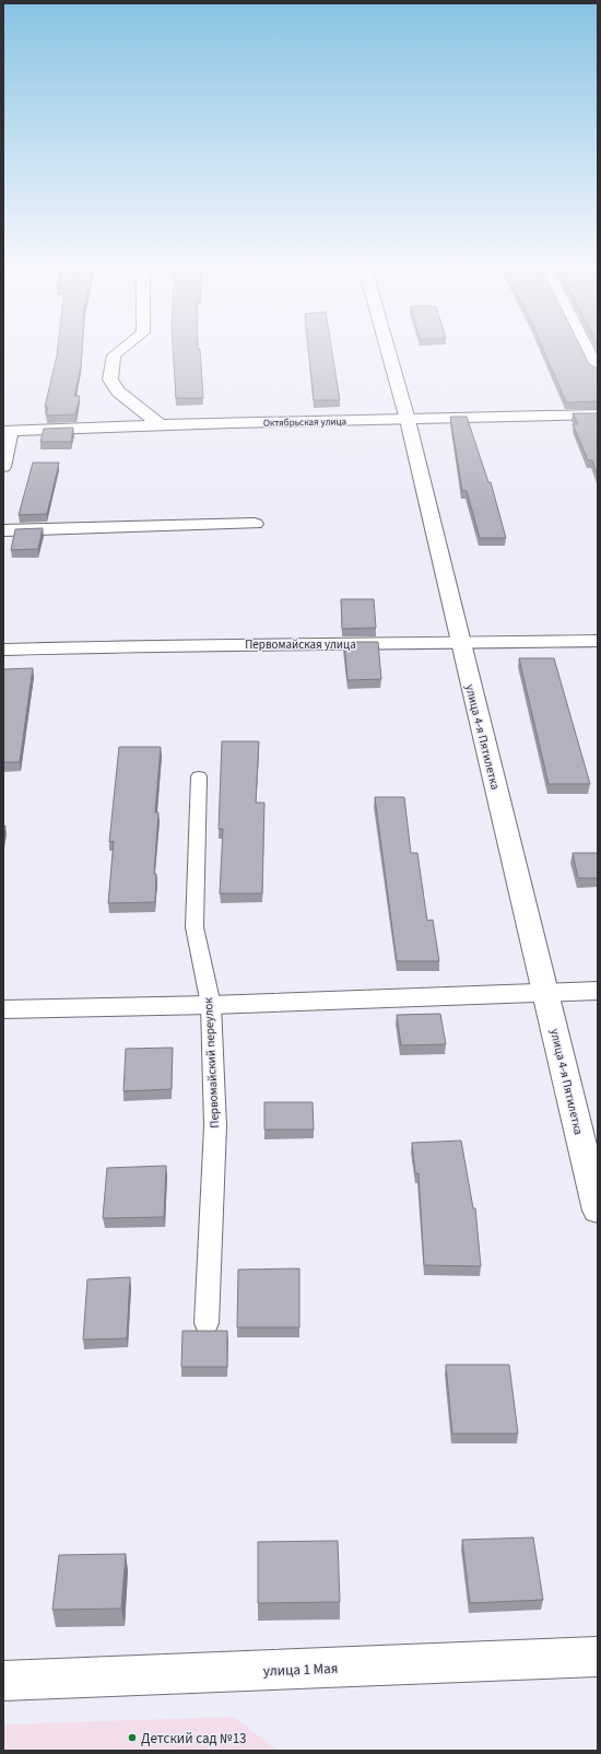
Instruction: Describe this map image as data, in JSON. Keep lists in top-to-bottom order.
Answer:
{
  "streets": {
    "street": [
      "Октябрьская улица",
      "Первомайская улица",
      "улица 4-я Пятилетка",
      "улица 1 Мая"
    ],
    "lane": ["Первомайский переулок"]
  },
  "crossings": [
    ["Октябрьская улица", "улица 4-я Пятилетка"],
    ["Первомайская улица", "улица 4-я Пятилетка"]
  ],
  "places": ["Детский сад №13"]
}
